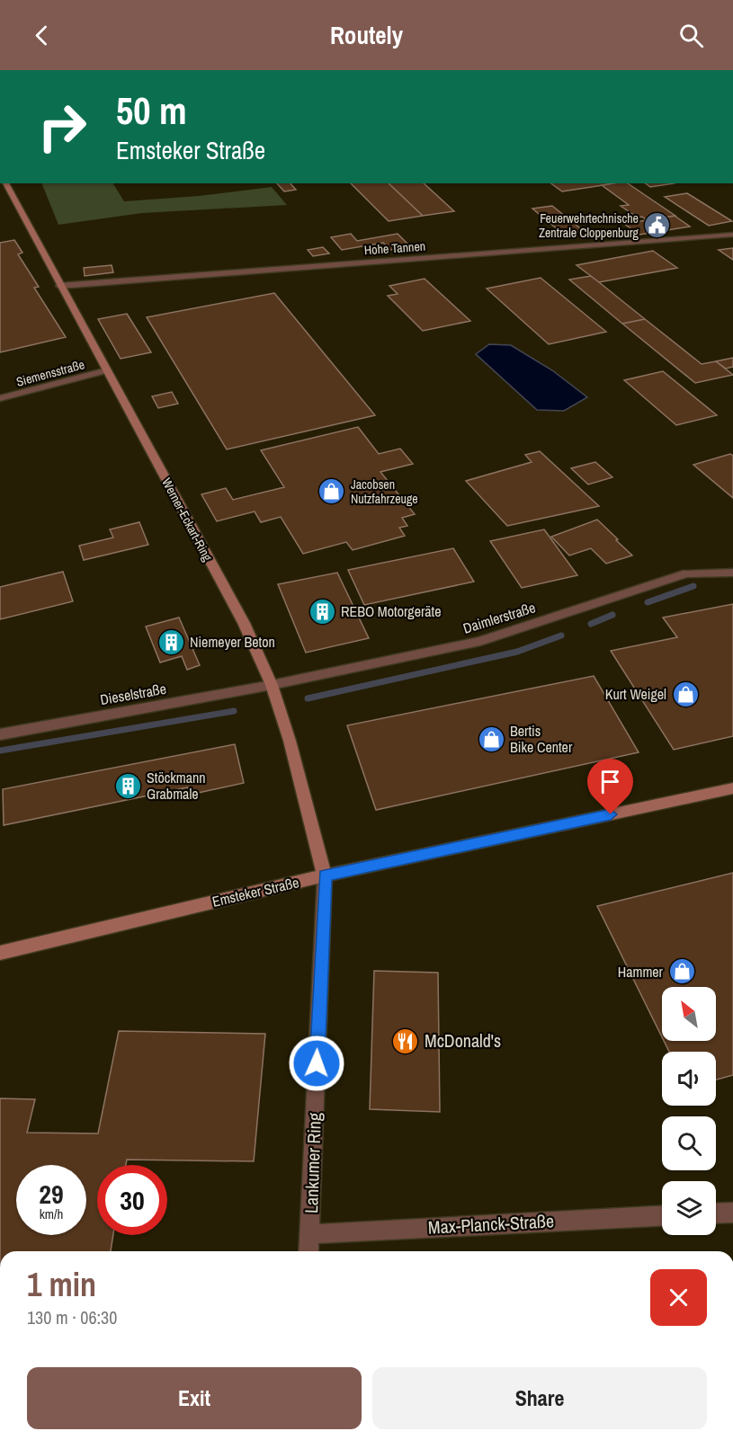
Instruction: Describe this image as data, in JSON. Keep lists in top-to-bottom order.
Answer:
{
  "streets": {
    "street": [
      "Hohe Tannen",
      "Siemensstraße",
      "Werner-Eckart-Ring",
      "Daimlerstraße",
      "Dieselstraße",
      "Emsteker Straße",
      "Lankumer Ring",
      "Max-Planck-Straße"
    ]
  },
  "crossings": [
    ["Hohe Tannen", "Werner-Eckart-Ring"],
    ["Siemensstraße", "Werner-Eckart-Ring"],
    ["Werner-Eckart-Ring", "Daimlerstraße"],
    ["Werner-Eckart-Ring", "Dieselstraße"],
    ["Werner-Eckart-Ring", "Emsteker Straße"],
    ["Werner-Eckart-Ring", "Lankumer Ring"],
    ["Daimlerstraße", "Dieselstraße"],
    ["Emsteker Straße", "Lankumer Ring"],
    ["Lankumer Ring", "Max-Planck-Straße"]
  ],
  "places": {
    "public building": ["Feuerwehrtechnische Zentrale Cloppenburg"],
    "shop": [
      "Jacobsen Nutzfahrzeuge",
      "Kurt Weigel",
      "Bertis Bike Center",
      "Hammer"
    ],
    "building": ["REBO Motorgeräte", "Niemeyer Beton", "Stöckmann Grabmale"],
    "restaurant": ["McDonald's"]
  },
  "north": "top left",
  "page": {
    "header": "Routely",
    "turn": ["50 m", "Emsteker Straße"],
    "speed": "29 km/h",
    "limit": "30",
    "heading": ["1 min", "130 m · 06:30"],
    "buttons": ["Exit", "Share"]
  }
}
